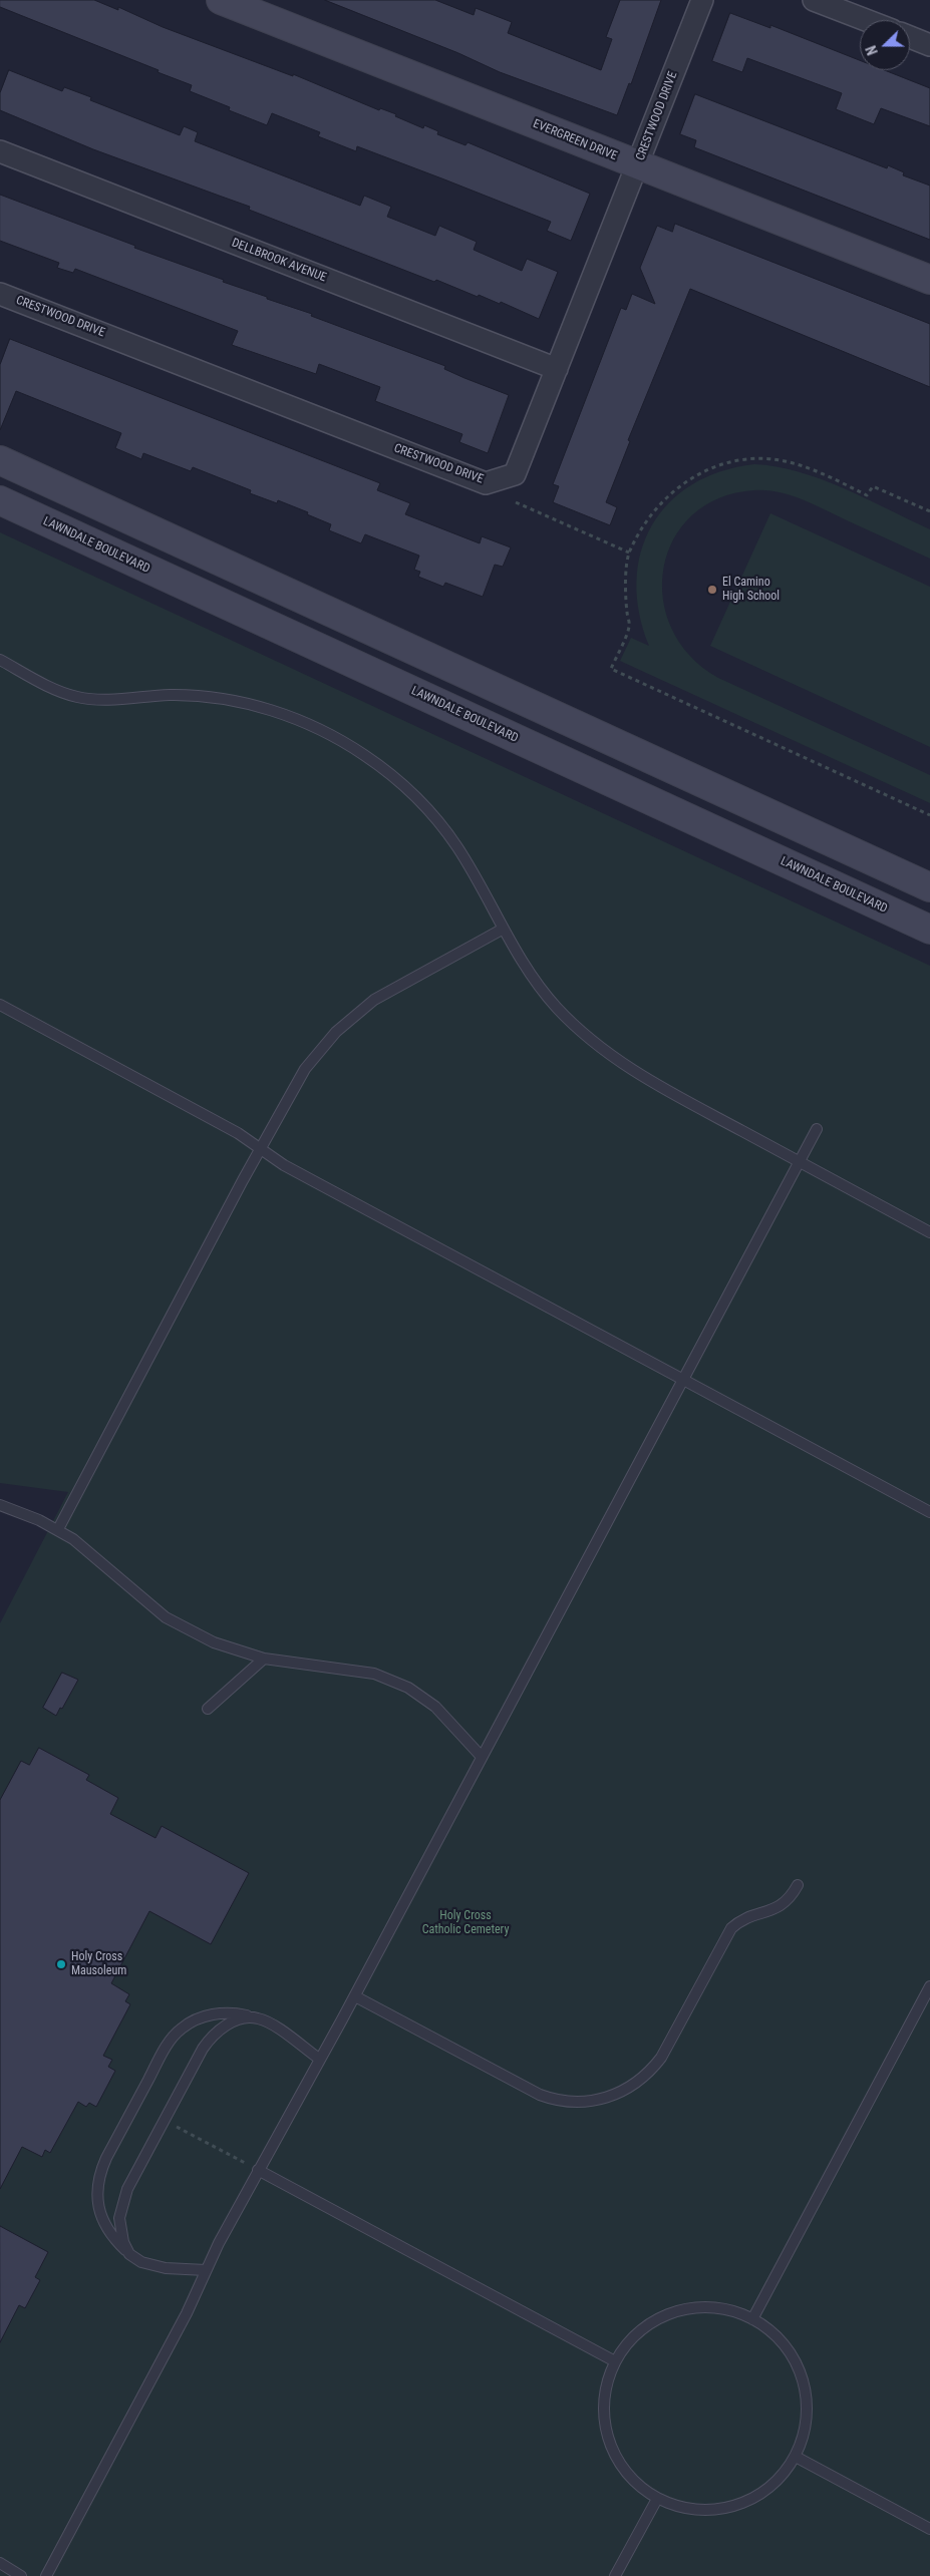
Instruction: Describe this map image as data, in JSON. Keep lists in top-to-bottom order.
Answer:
{
  "streets": {
    "street": [
      "CRESTWOOD DRIVE",
      "EVERGREEN DRIVE",
      "DELLBROOK AVENUE",
      "LAWNDALE BOULEVARD"
    ]
  },
  "crossings": [
    ["CRESTWOOD DRIVE", "EVERGREEN DRIVE"],
    ["CRESTWOOD DRIVE", "DELLBROOK AVENUE"]
  ],
  "parks": ["Holy Cross Catholic Cemetery"],
  "places": ["El Camino High School", "Holy Cross Mausoleum"],
  "north": "left"
}
